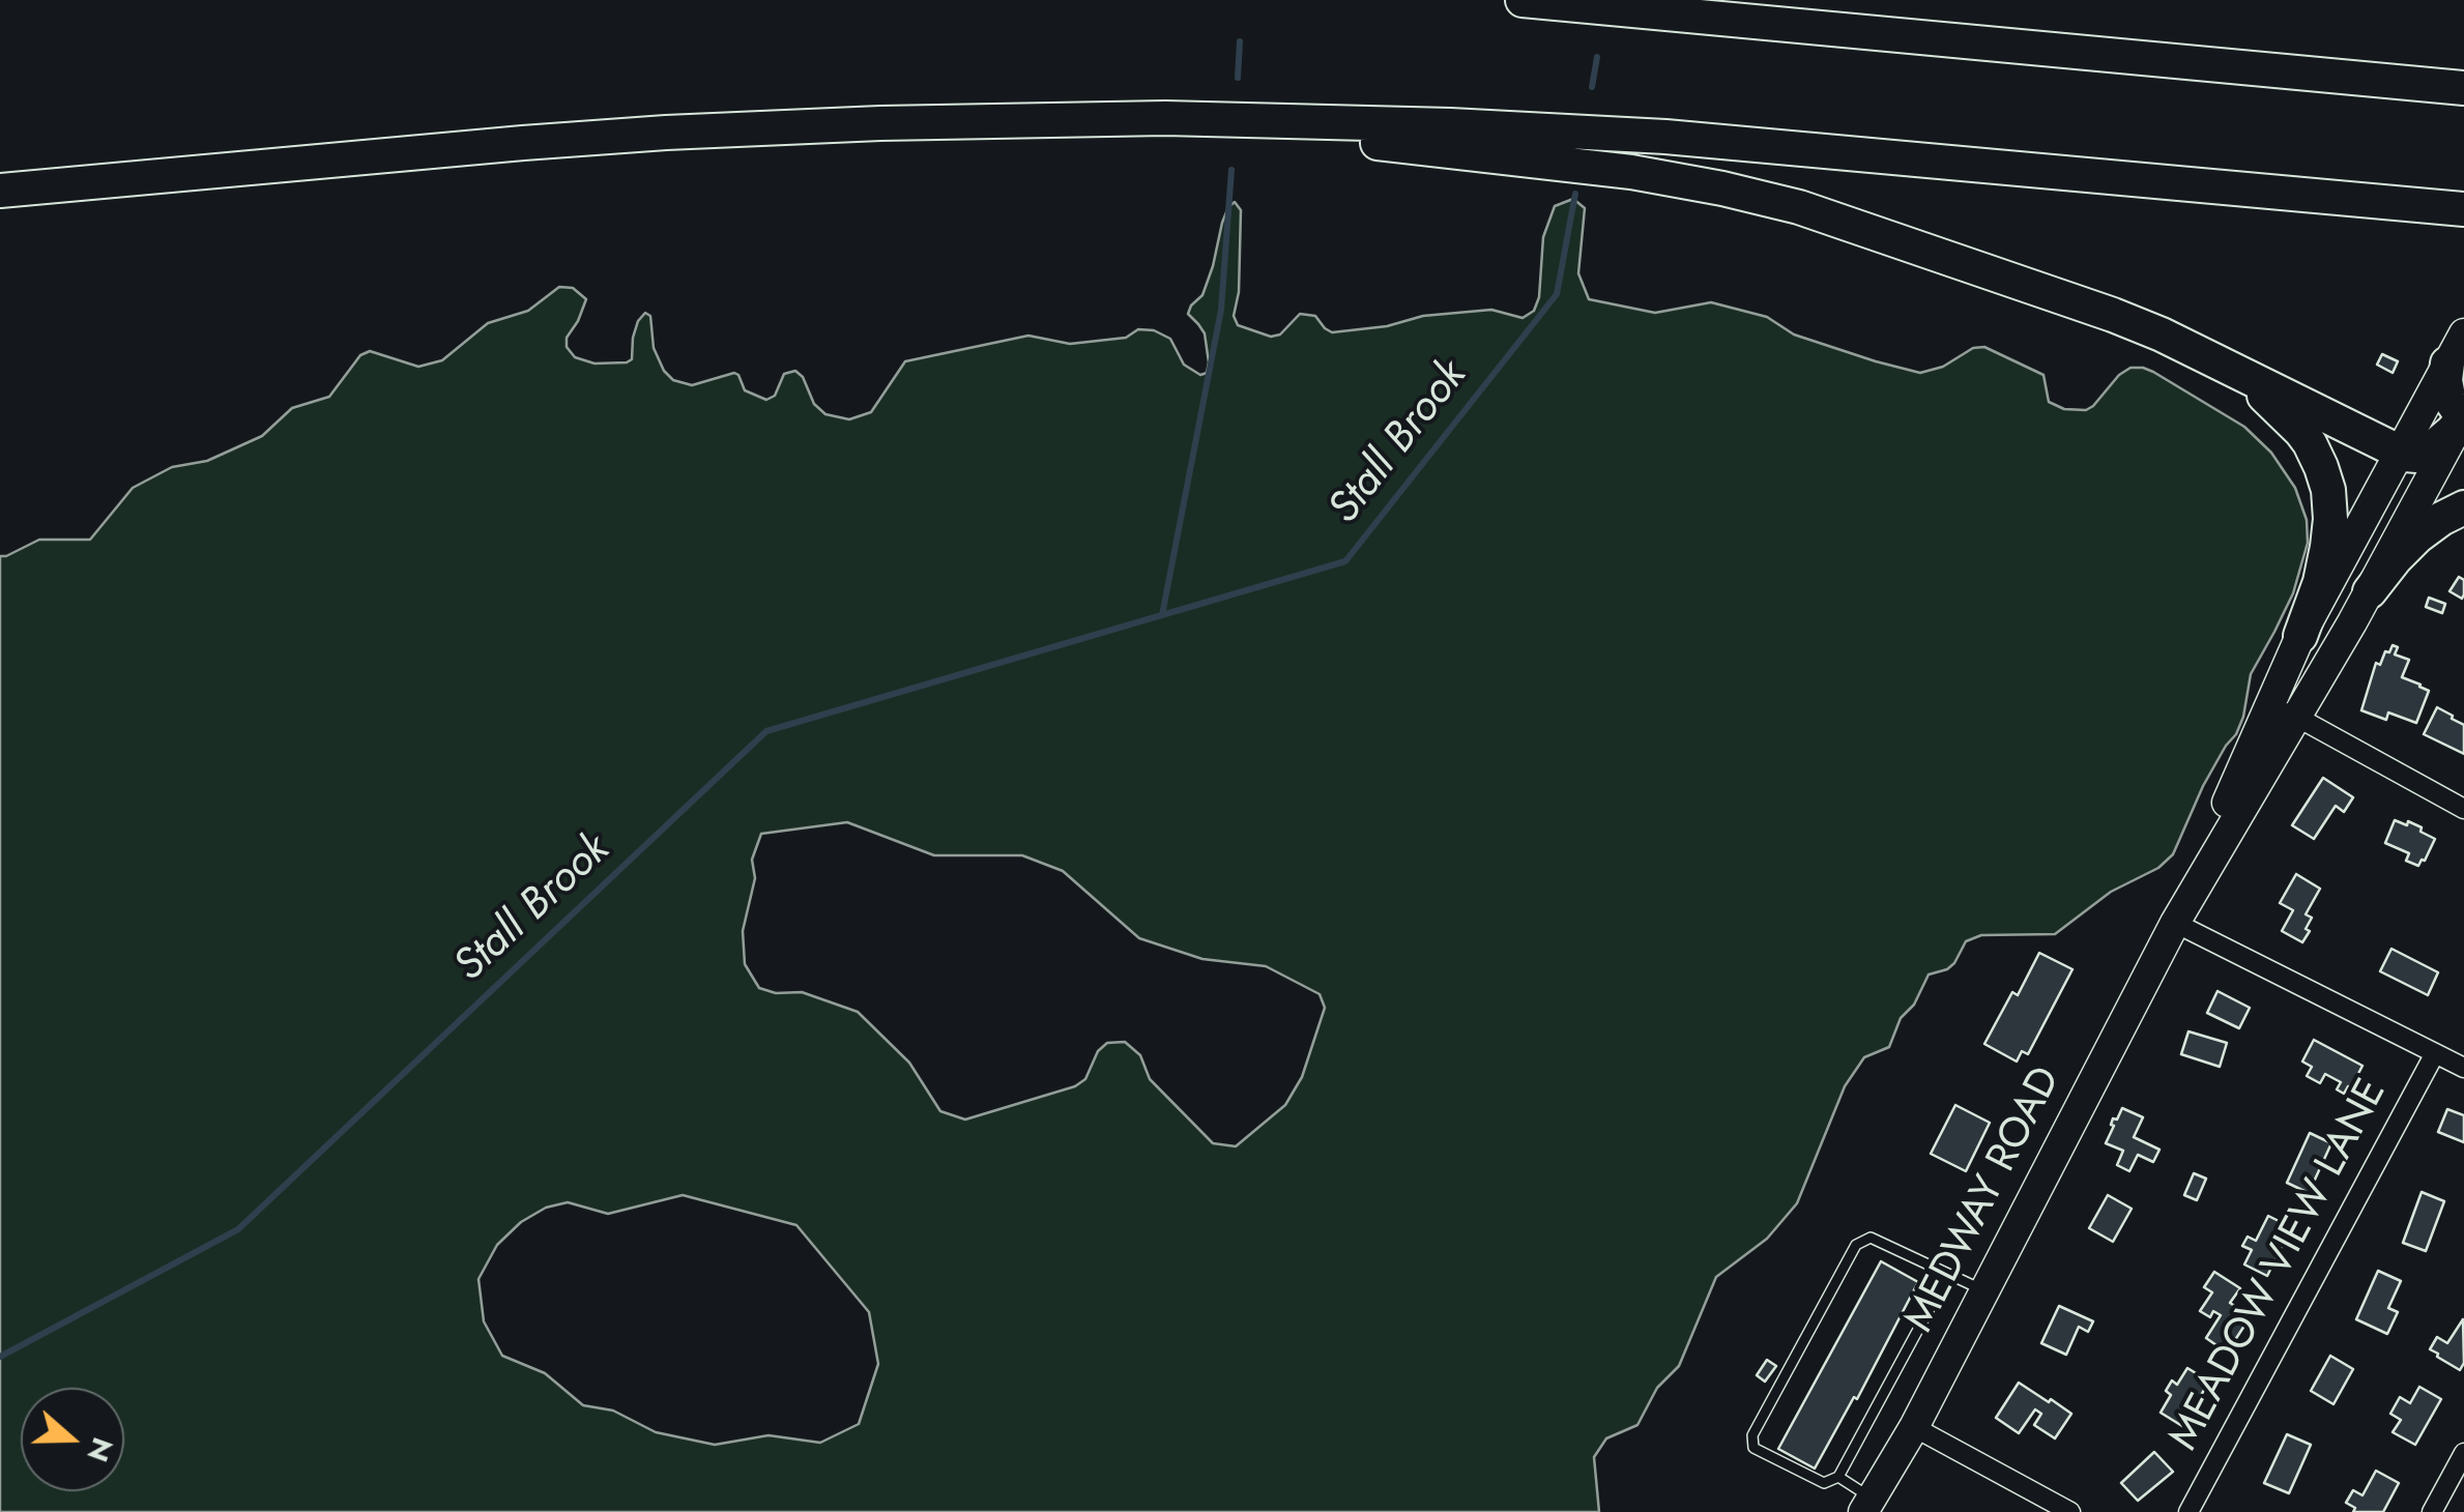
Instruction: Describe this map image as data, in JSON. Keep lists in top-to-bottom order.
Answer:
{
  "streets": {
    "main road": ["MEDWAY ROAD"],
    "street": ["MEADOW VIEW LANE"]
  },
  "water": ["Stall Brook"],
  "north": "right"
}
